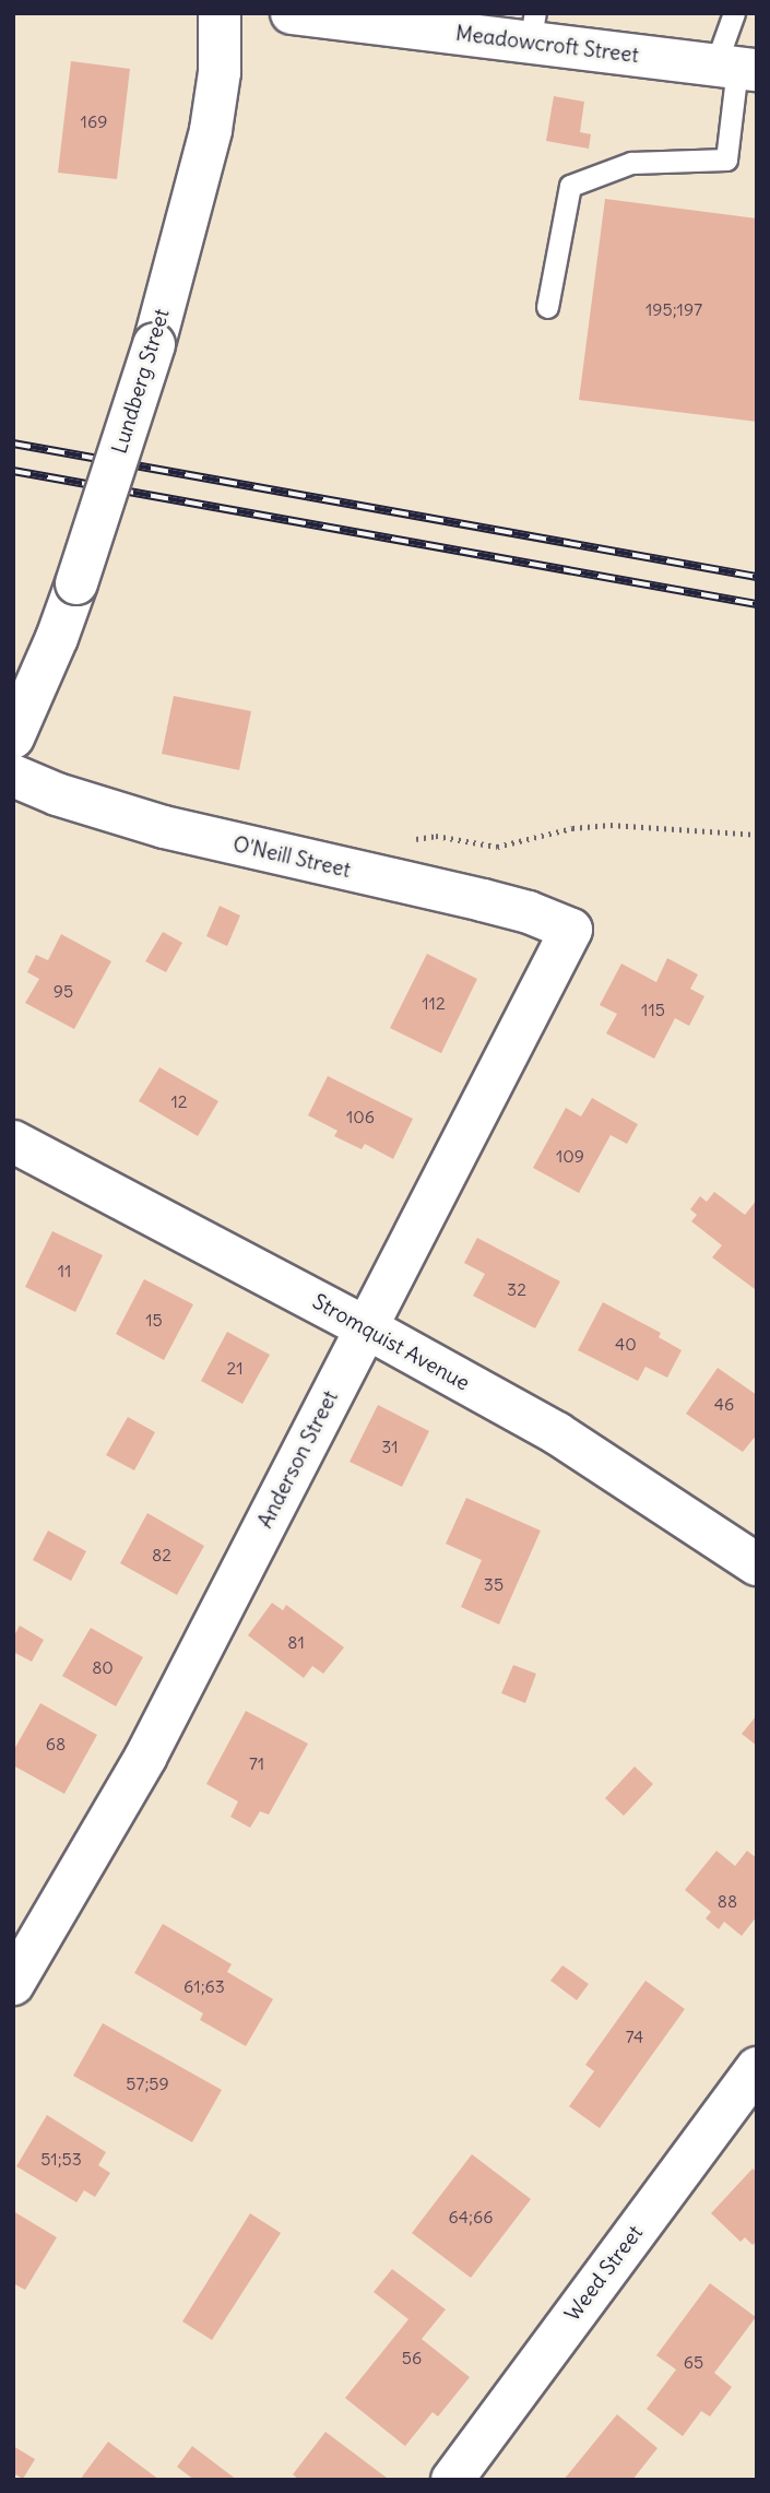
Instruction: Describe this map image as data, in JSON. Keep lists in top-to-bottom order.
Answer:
{
  "streets": {
    "street": [
      "Meadowcroft Street",
      "Lundberg Street",
      "O'Neill Street",
      "Stromquist Avenue",
      "Anderson Street",
      "Weed Street"
    ]
  },
  "crossings": [
    ["O'Neill Street", "Anderson Street"],
    ["Stromquist Avenue", "Anderson Street"]
  ],
  "house_numbers": [
    "169",
    "195;197",
    "95",
    "112",
    "115",
    "12",
    "106",
    "109",
    "11",
    "32",
    "15",
    "40",
    "21",
    "46",
    "31",
    "82",
    "35",
    "81",
    "80",
    "68",
    "71",
    "88",
    "61;63",
    "74",
    "57;59",
    "51;53",
    "64;66",
    "56",
    "65"
  ]
}
